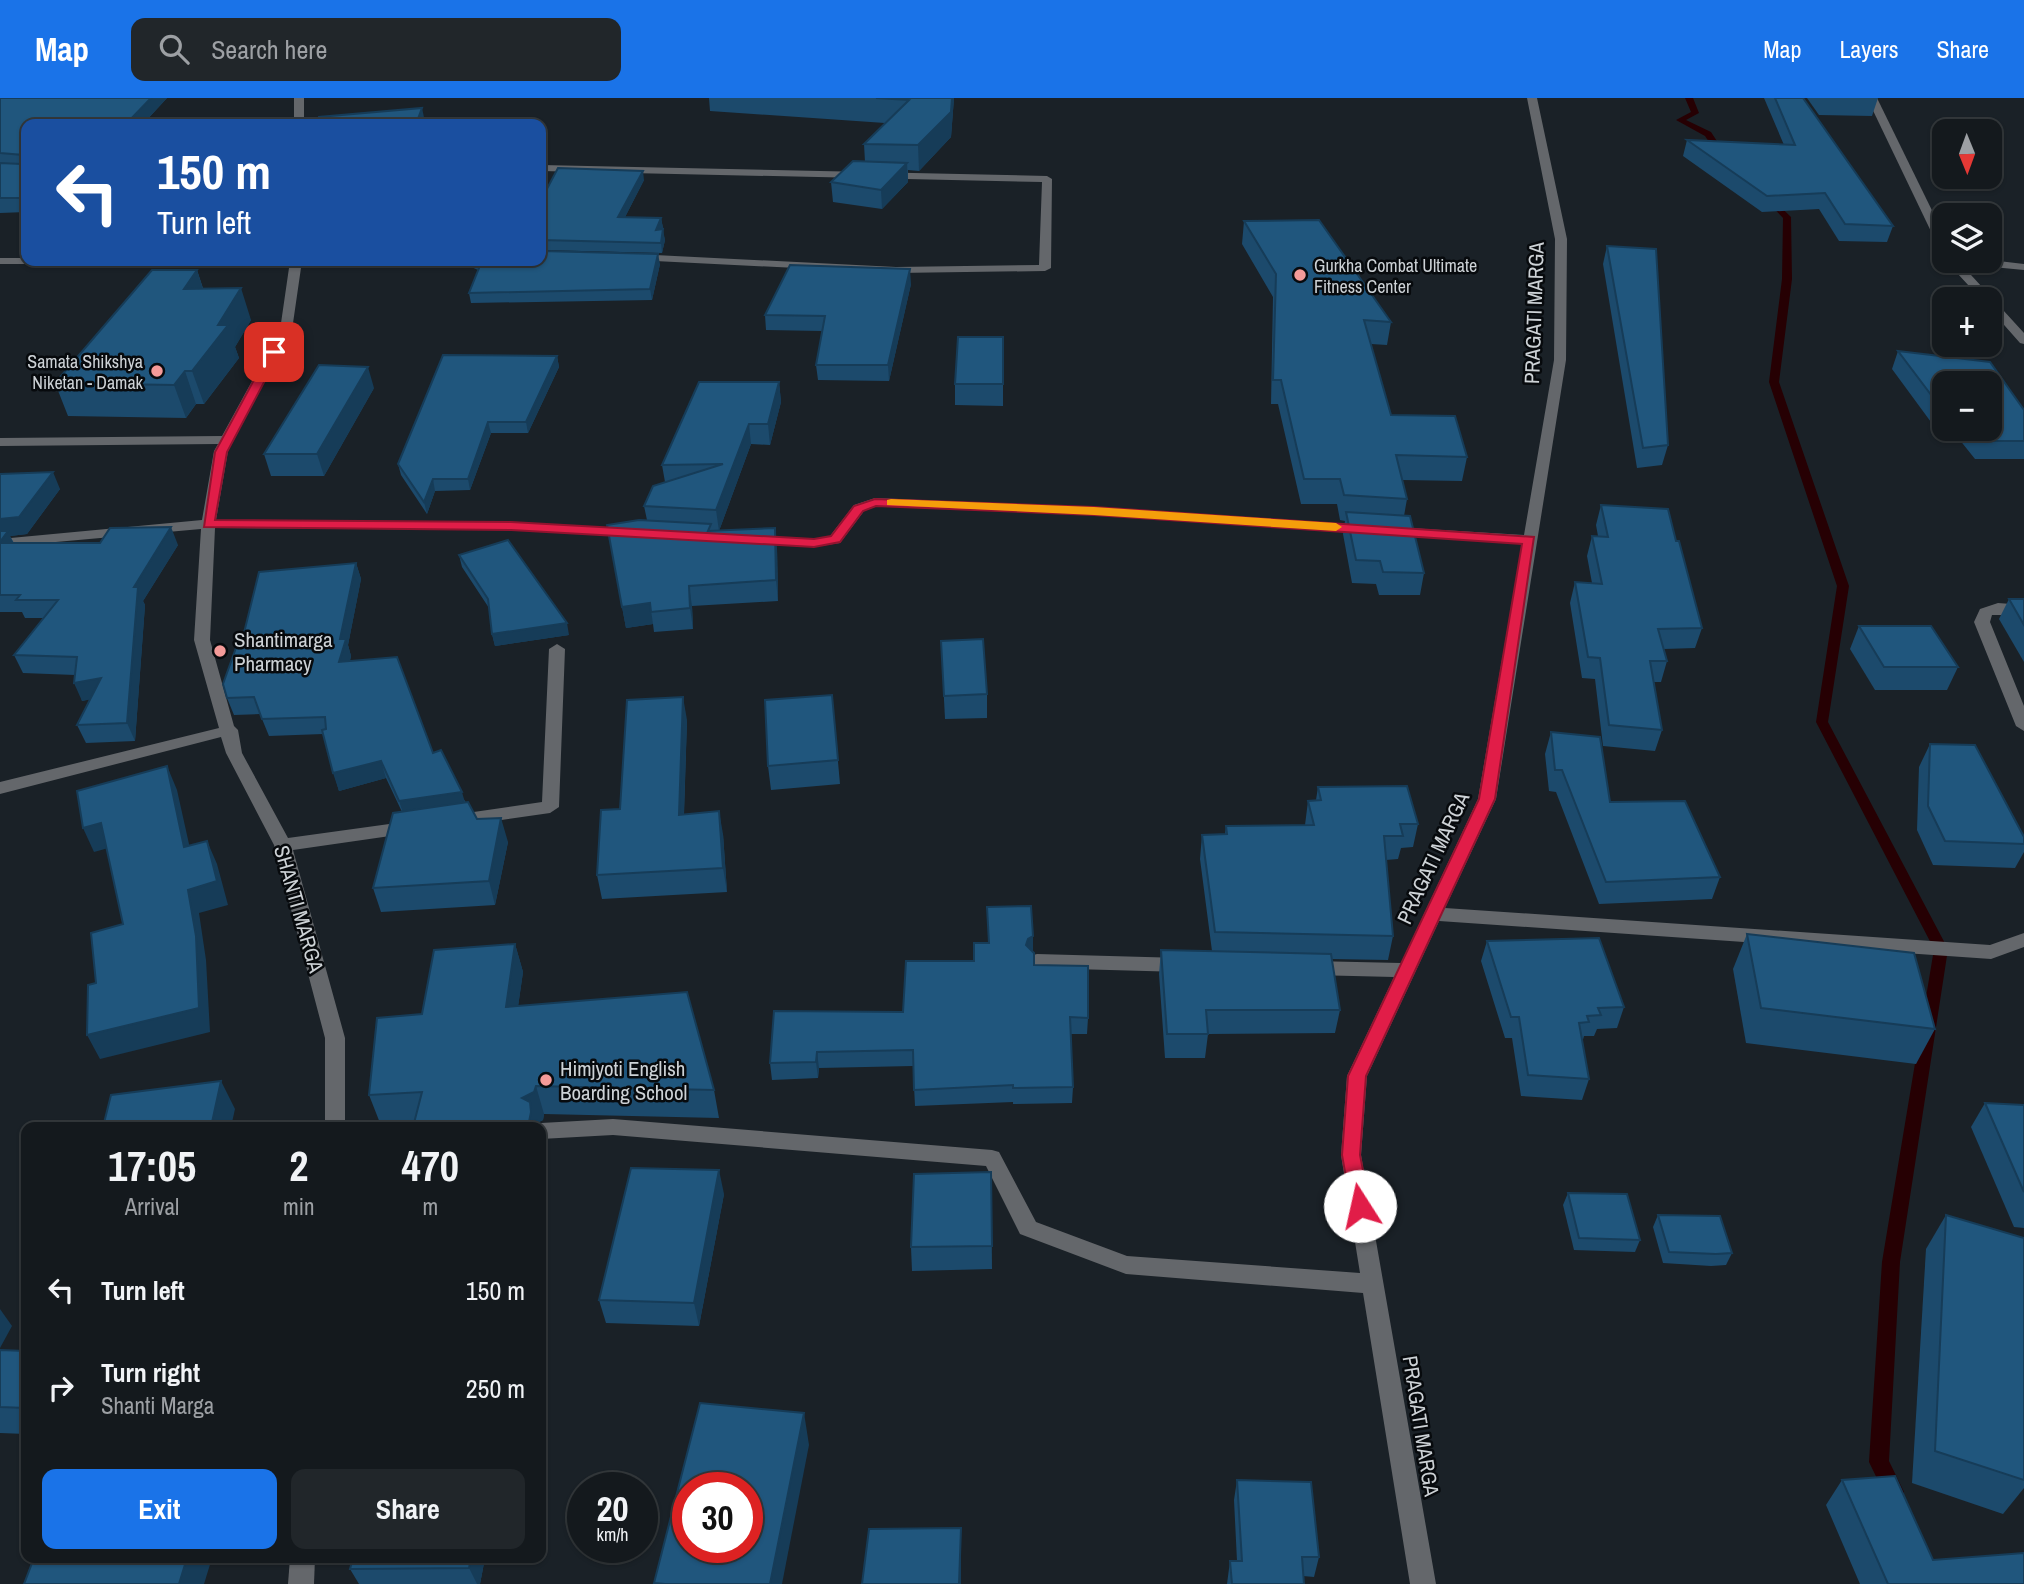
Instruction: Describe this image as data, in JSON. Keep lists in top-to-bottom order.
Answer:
{
  "streets": {
    "street": ["PRAGATI MARGA", "SHANTI MARGA"]
  },
  "places": [
    "Gurkha Combat Ultimate Fitness Center",
    "Samata Shikshya Niketan - Damak",
    "Shantimarga Pharmacy",
    "Himjyoti English Boarding School"
  ],
  "north": "bottom",
  "page": {
    "header": "Map",
    "search": "Search here",
    "nav": ["Map", "Layers", "Share"],
    "map_buttons": ["+", "−"],
    "turn": ["150 m", "Turn left"],
    "eta": [
      "17:05",
      "Arrival",
      "2",
      "min",
      "470",
      "m"
    ],
    "list": [
      {
        "name": "Turn left",
        "value": "150 m"
      },
      {
        "name": "Turn right",
        "note": "Shanti Marga",
        "value": "250 m"
      }
    ],
    "buttons": ["Exit", "Share"],
    "speed": "20 km/h",
    "limit": "30"
  }
}
